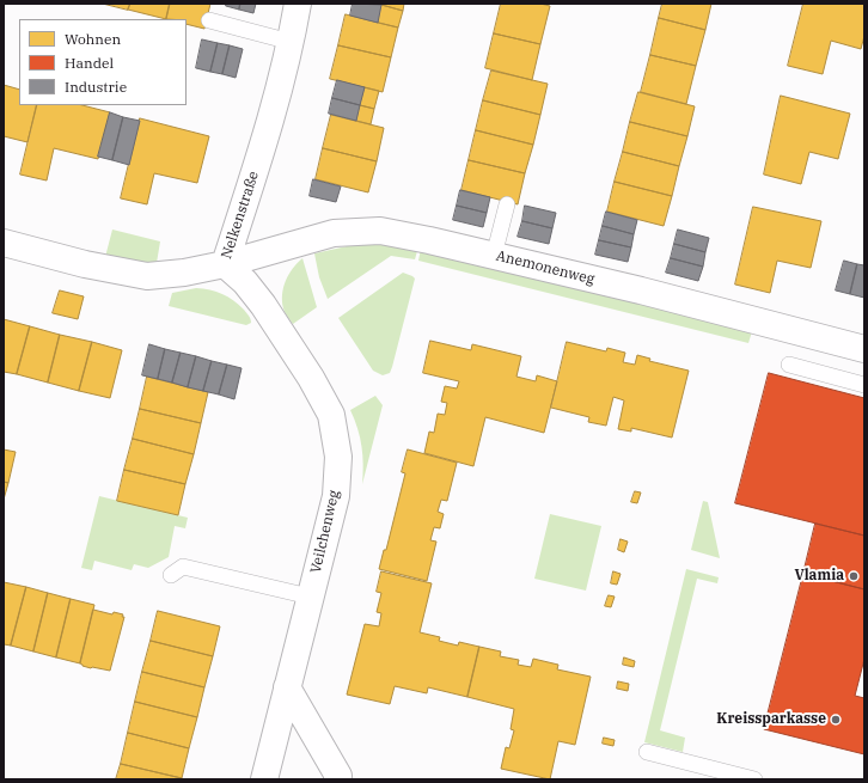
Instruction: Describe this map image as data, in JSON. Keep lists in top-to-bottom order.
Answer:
{
  "streets": {
    "street": ["Nelkenstraße", "Anemonenweg", "Veilchenweg"]
  },
  "crossings": [
    ["Nelkenstraße", "Anemonenweg"],
    ["Nelkenstraße", "Veilchenweg"],
    ["Anemonenweg", "Veilchenweg"]
  ],
  "places": ["Vlamia", "Kreissparkasse"],
  "legend": ["Wohnen", "Handel", "Industrie"]
}
